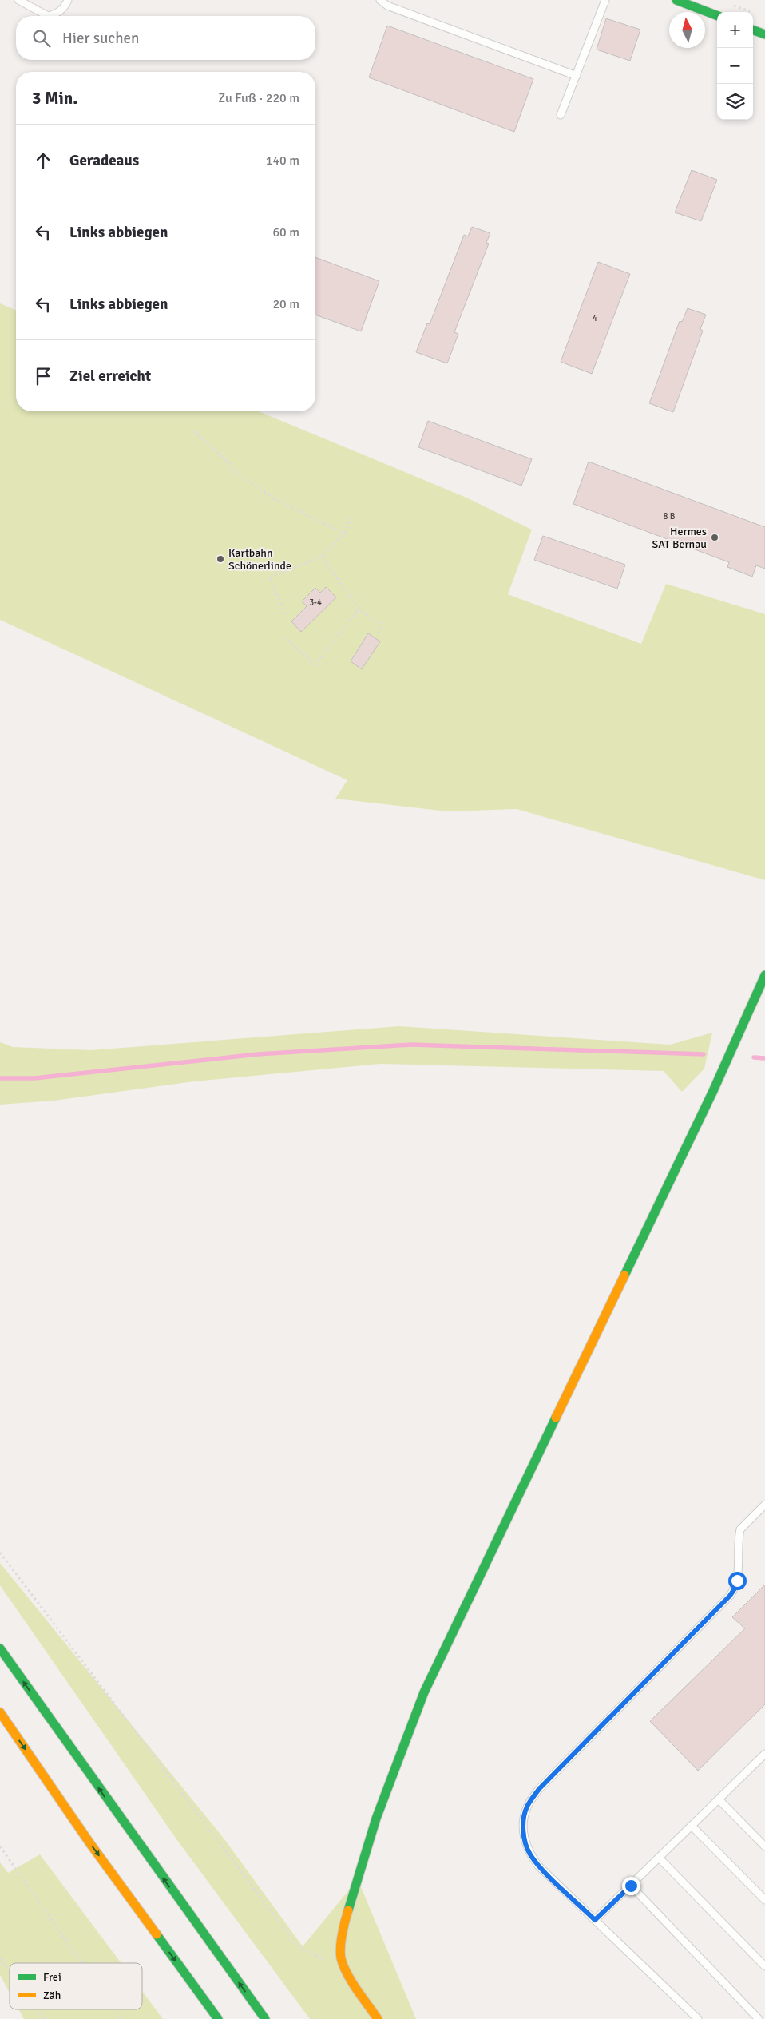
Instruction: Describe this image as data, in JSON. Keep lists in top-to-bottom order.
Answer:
{
  "places": ["Hermes SAT Bernau", "Kartbahn Schönerlinde"],
  "house_numbers": ["4", "8 B", "3-4"],
  "legend": ["Frei", "Zäh"],
  "north": "top",
  "page": {
    "map_buttons": ["+", "−"],
    "search": "Hier suchen",
    "heading": ["3 Min.", "Zu Fuß · 220 m"],
    "list": [
      ["Geradeaus", "140 m"],
      ["Links abbiegen", "60 m"],
      ["Links abbiegen", "20 m"],
      "Ziel erreicht"
    ]
  }
}
